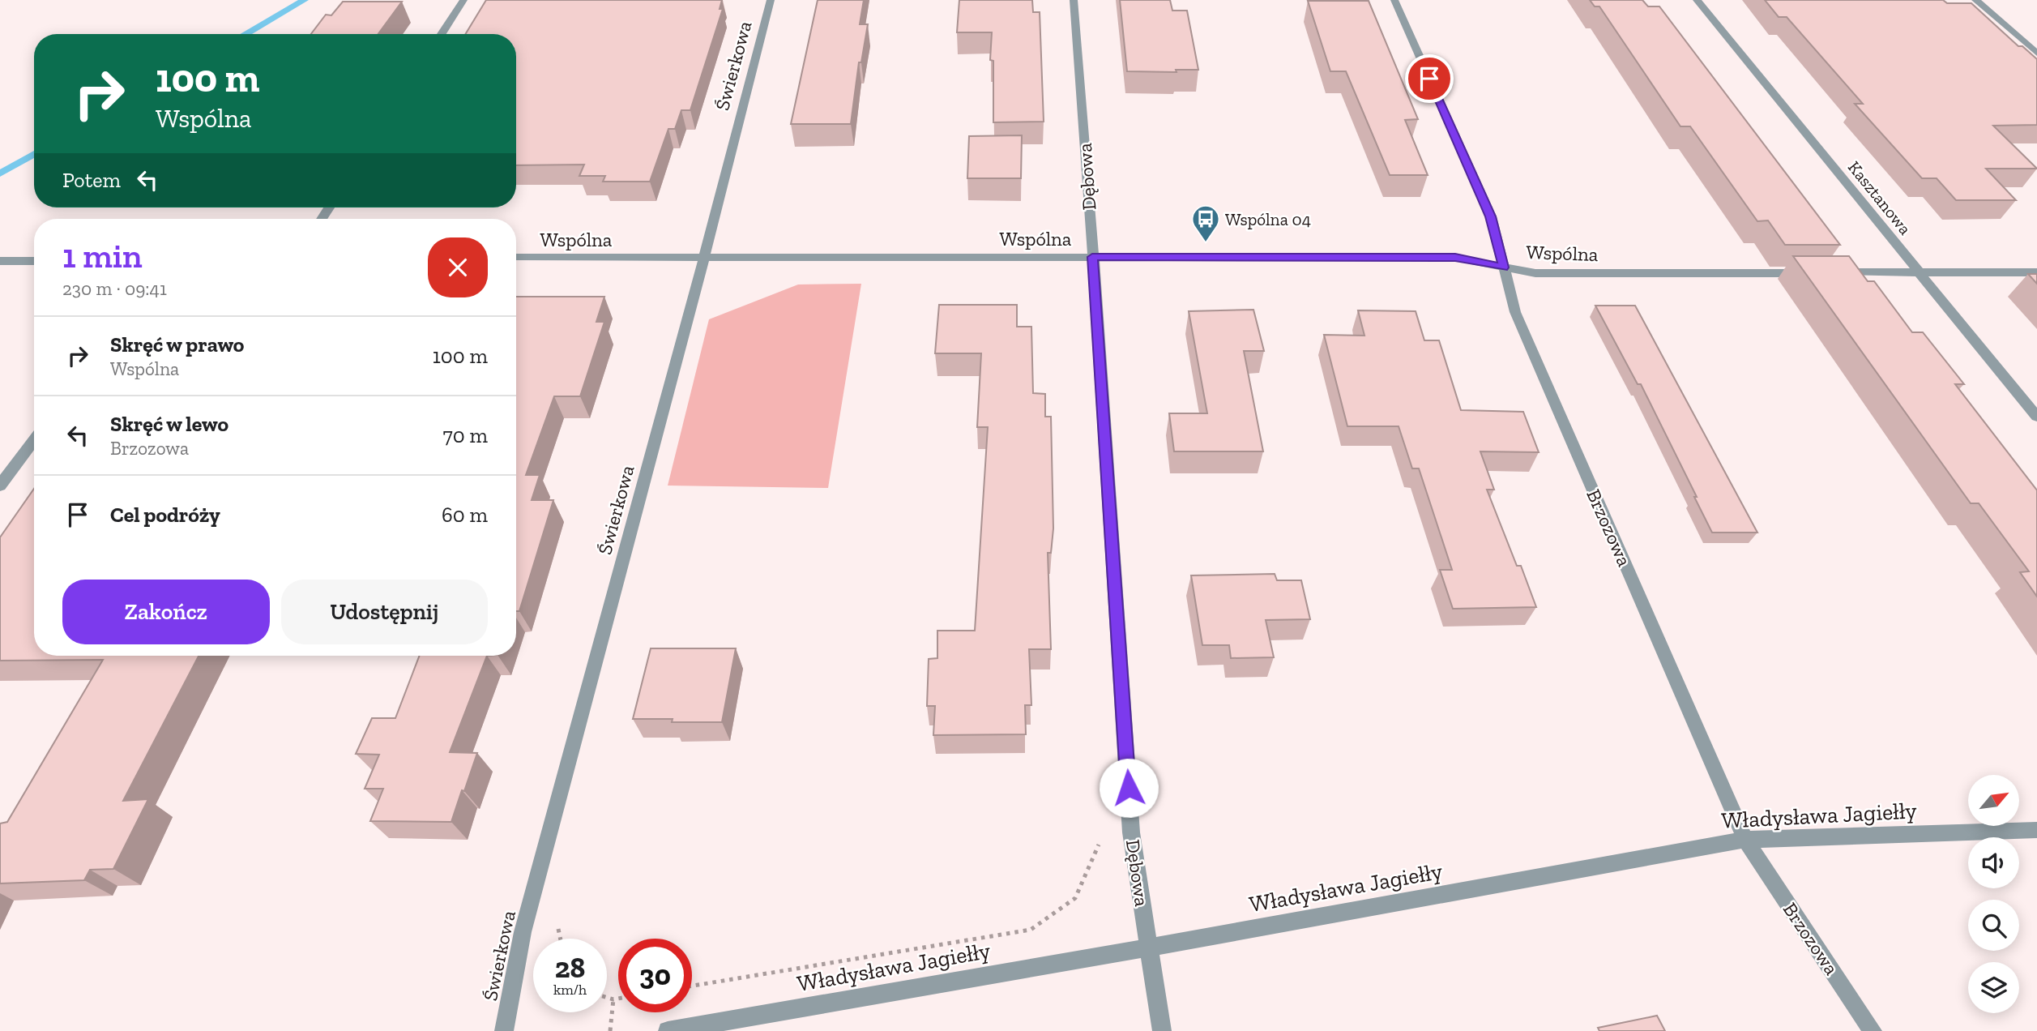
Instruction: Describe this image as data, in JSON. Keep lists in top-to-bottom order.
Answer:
{
  "streets": {
    "street": [
      "Świerkowa",
      "Dębowa",
      "Kasztanowa",
      "Wspólna",
      "Brzozowa",
      "Władysława Jagiełły"
    ]
  },
  "crossings": [
    ["Świerkowa", "Wspólna"],
    ["Dębowa", "Wspólna"],
    ["Dębowa", "Władysława Jagiełły"],
    ["Kasztanowa", "Wspólna"],
    ["Wspólna", "Brzozowa"],
    ["Brzozowa", "Władysława Jagiełły"]
  ],
  "places": {
    "bus stop": ["Wspólna 04"]
  },
  "north": "top right",
  "page": {
    "turn": ["100 m", "Wspólna"],
    "then": "Potem",
    "heading": ["1 min", "230 m · 09:41"],
    "list": [
      {
        "name": "Skręć w prawo",
        "note": "Wspólna",
        "value": "100 m"
      },
      {
        "name": "Skręć w lewo",
        "note": "Brzozowa",
        "value": "70 m"
      },
      {
        "name": "Cel podróży",
        "value": "60 m"
      }
    ],
    "buttons": ["Zakończ", "Udostępnij"],
    "speed": "28 km/h",
    "limit": "30"
  }
}
